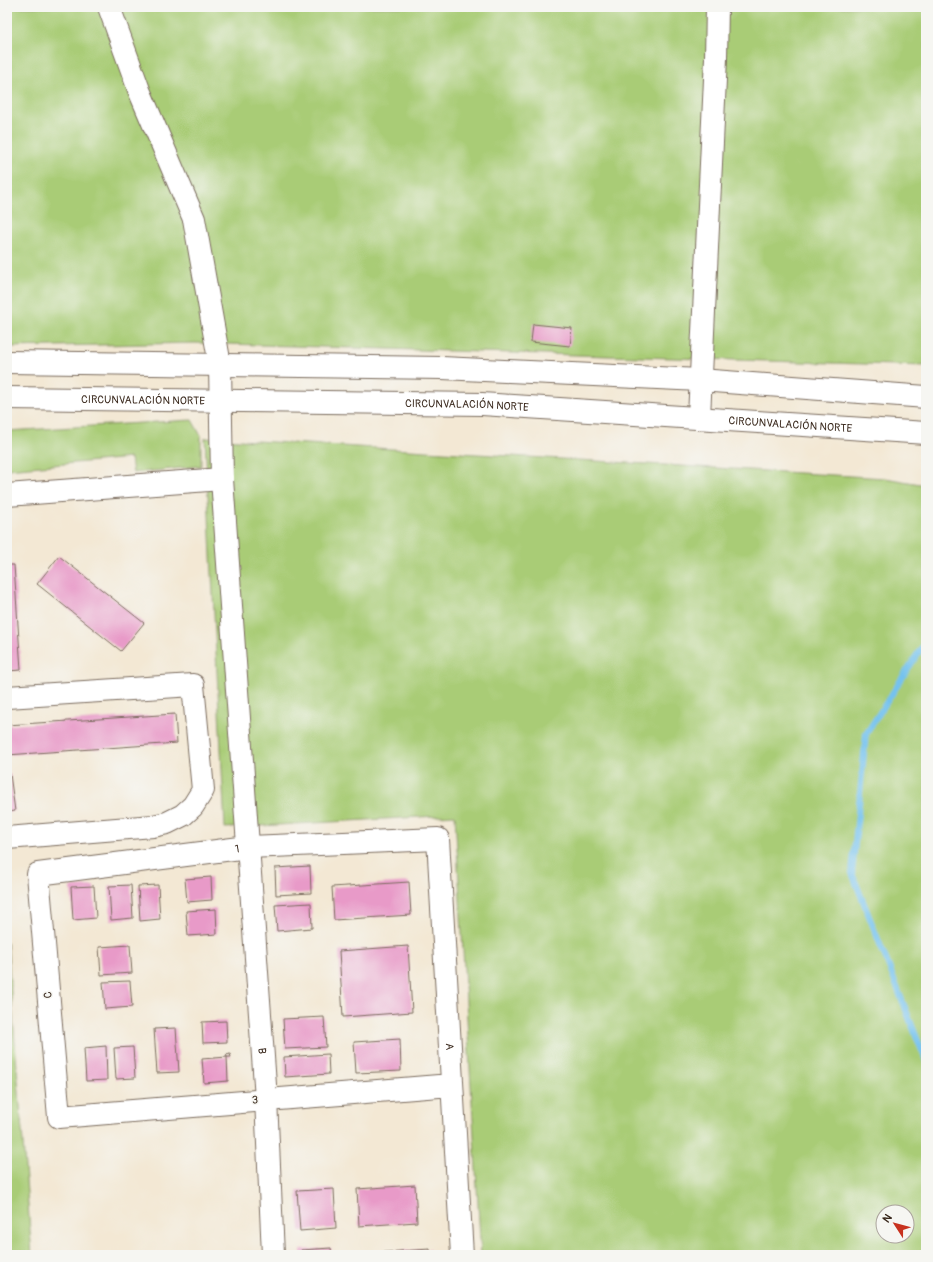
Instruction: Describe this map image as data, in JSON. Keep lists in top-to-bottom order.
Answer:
{
  "streets": {
    "main road": [
      "CIRCUNVALACIÓN NORTE",
      "1",
      "C",
      "A",
      "B",
      "3"
    ]
  },
  "crossings": [
    ["CIRCUNVALACIÓN NORTE", "B"],
    ["1", "C"],
    ["1", "A"],
    ["1", "B"],
    ["C", "3"],
    ["A", "3"],
    ["B", "3"]
  ],
  "north": "top left"
}
